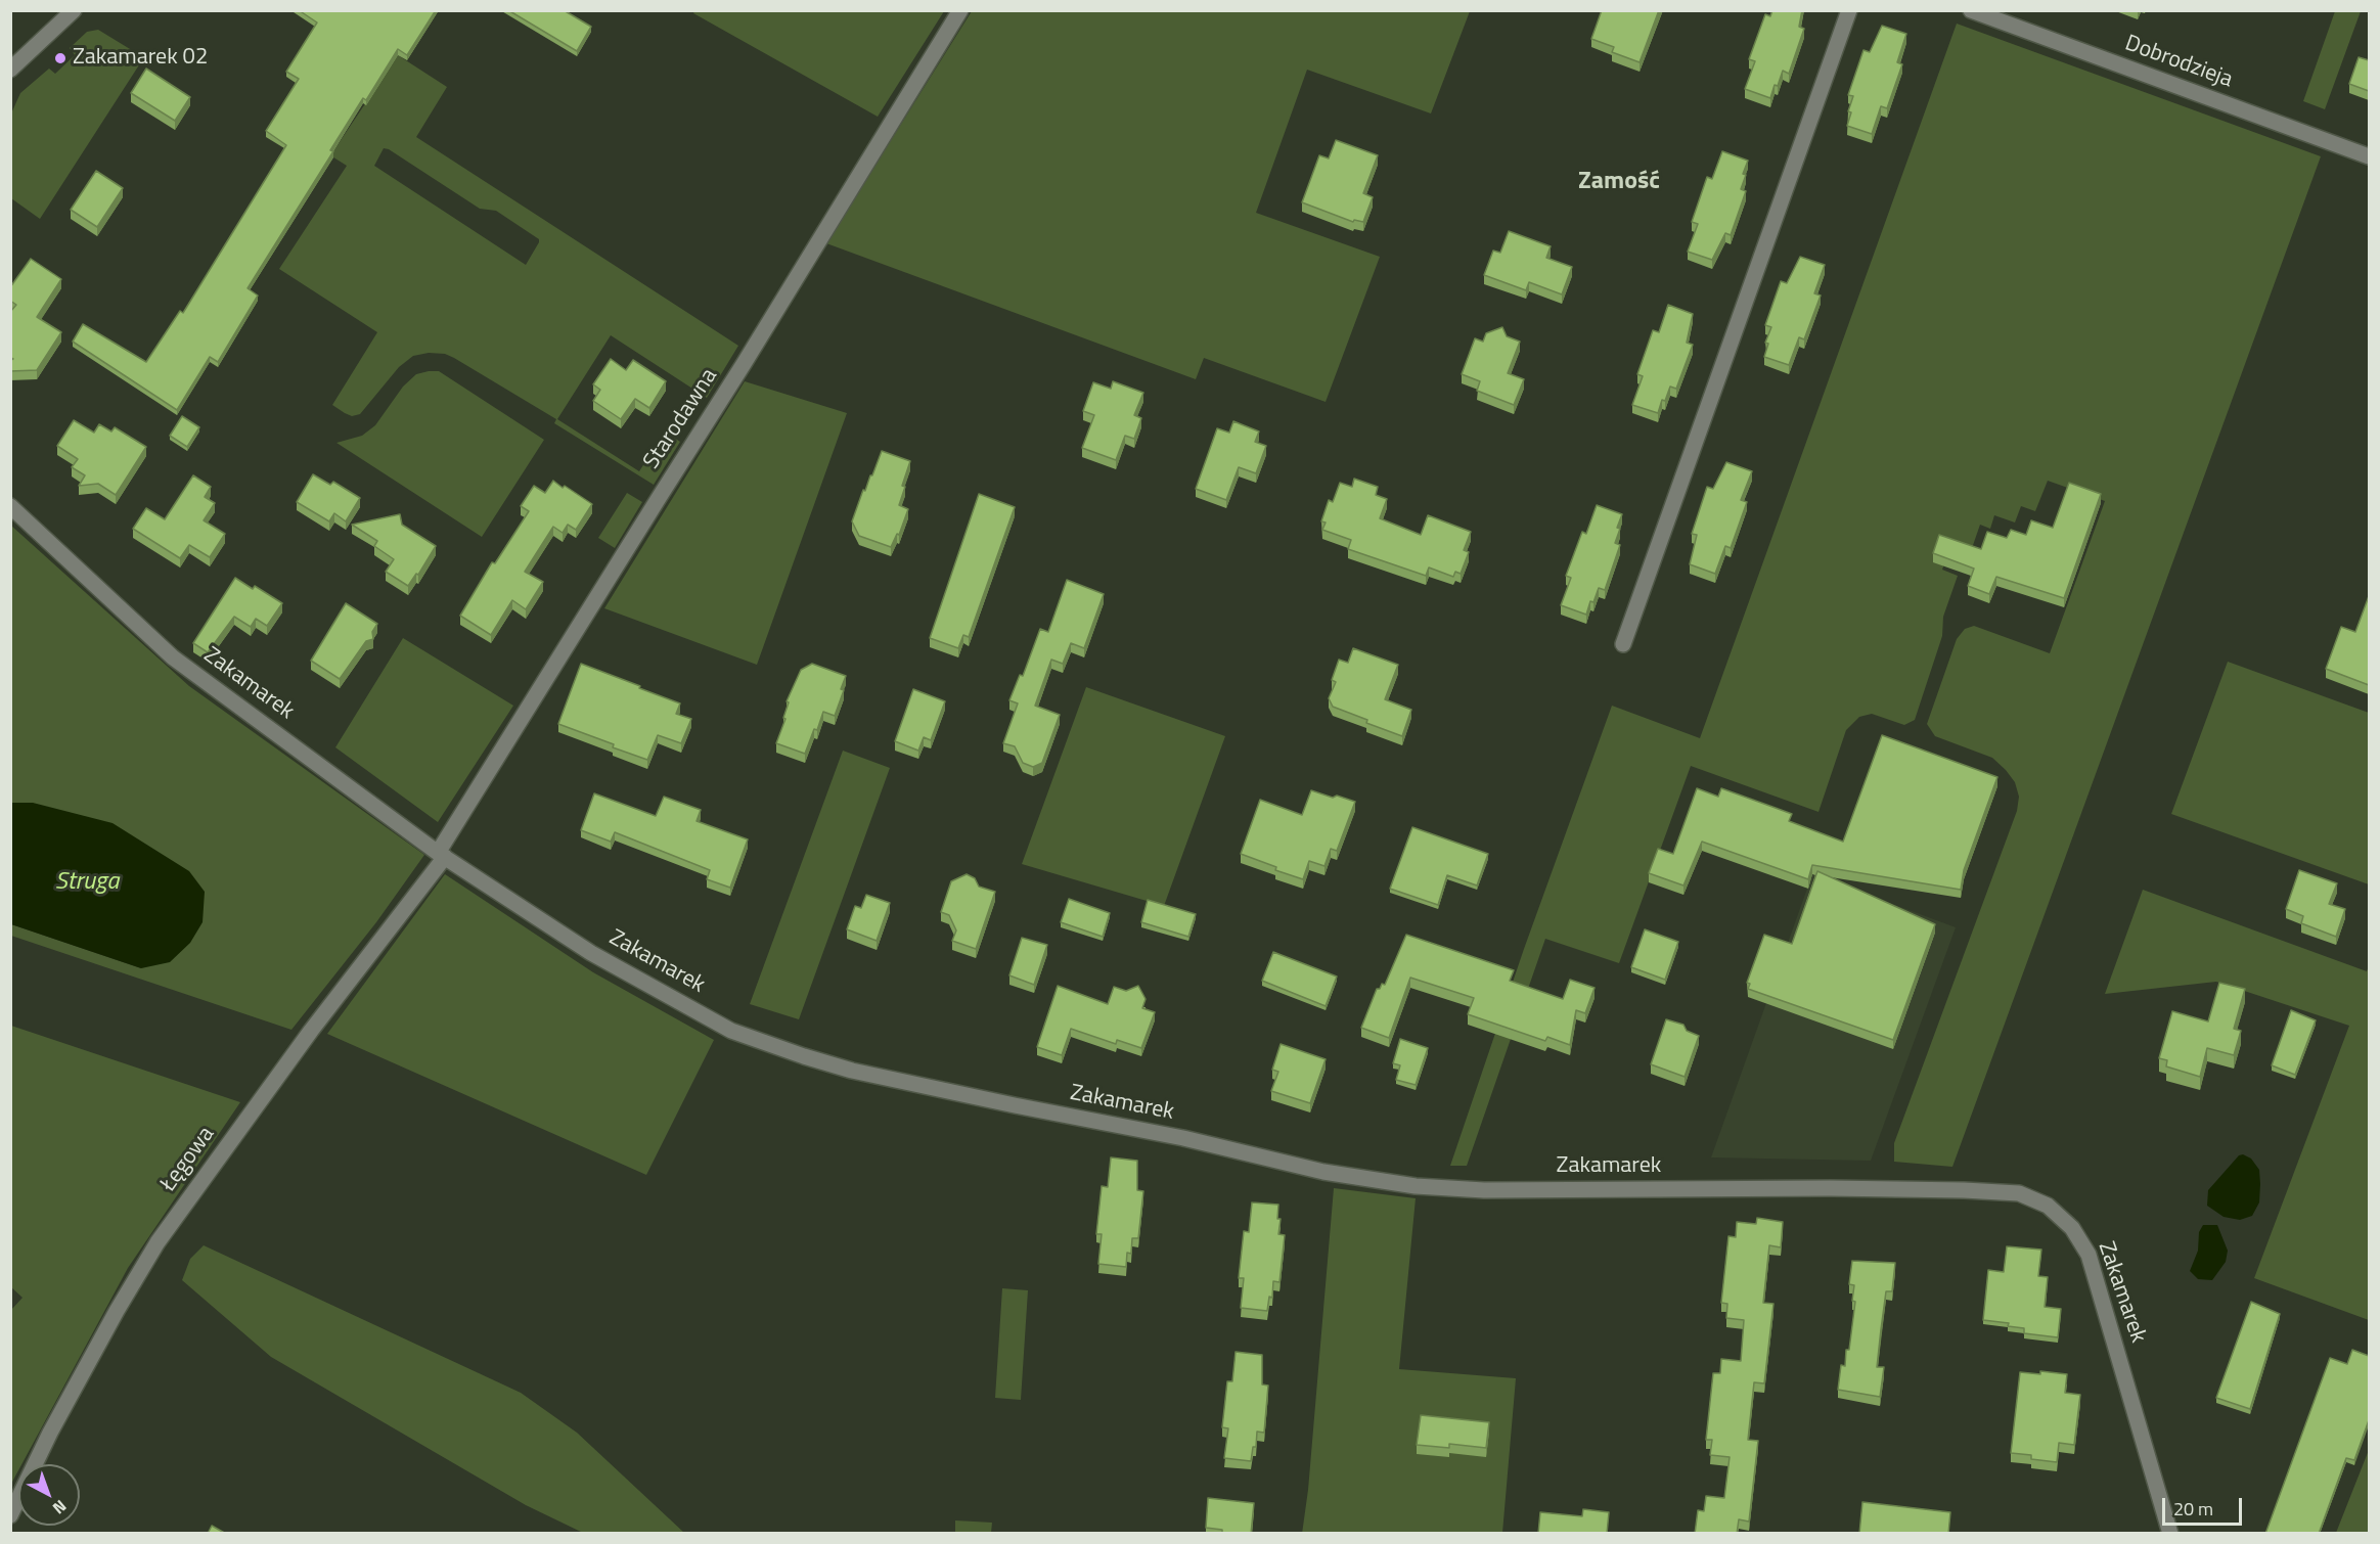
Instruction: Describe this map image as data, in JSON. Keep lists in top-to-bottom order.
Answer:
{
  "streets": {
    "street": [
      "Dobrodzieja",
      "Starodawna",
      "Zakamarek",
      "Łęgowa"
    ]
  },
  "crossings": [
    ["Starodawna", "Zakamarek"],
    ["Starodawna", "Łęgowa"],
    ["Zakamarek", "Łęgowa"]
  ],
  "districts": ["Zamość"],
  "water": ["Struga"],
  "places": ["Zakamarek 02"],
  "scale_bar": "20 m",
  "north": "bottom right"
}
